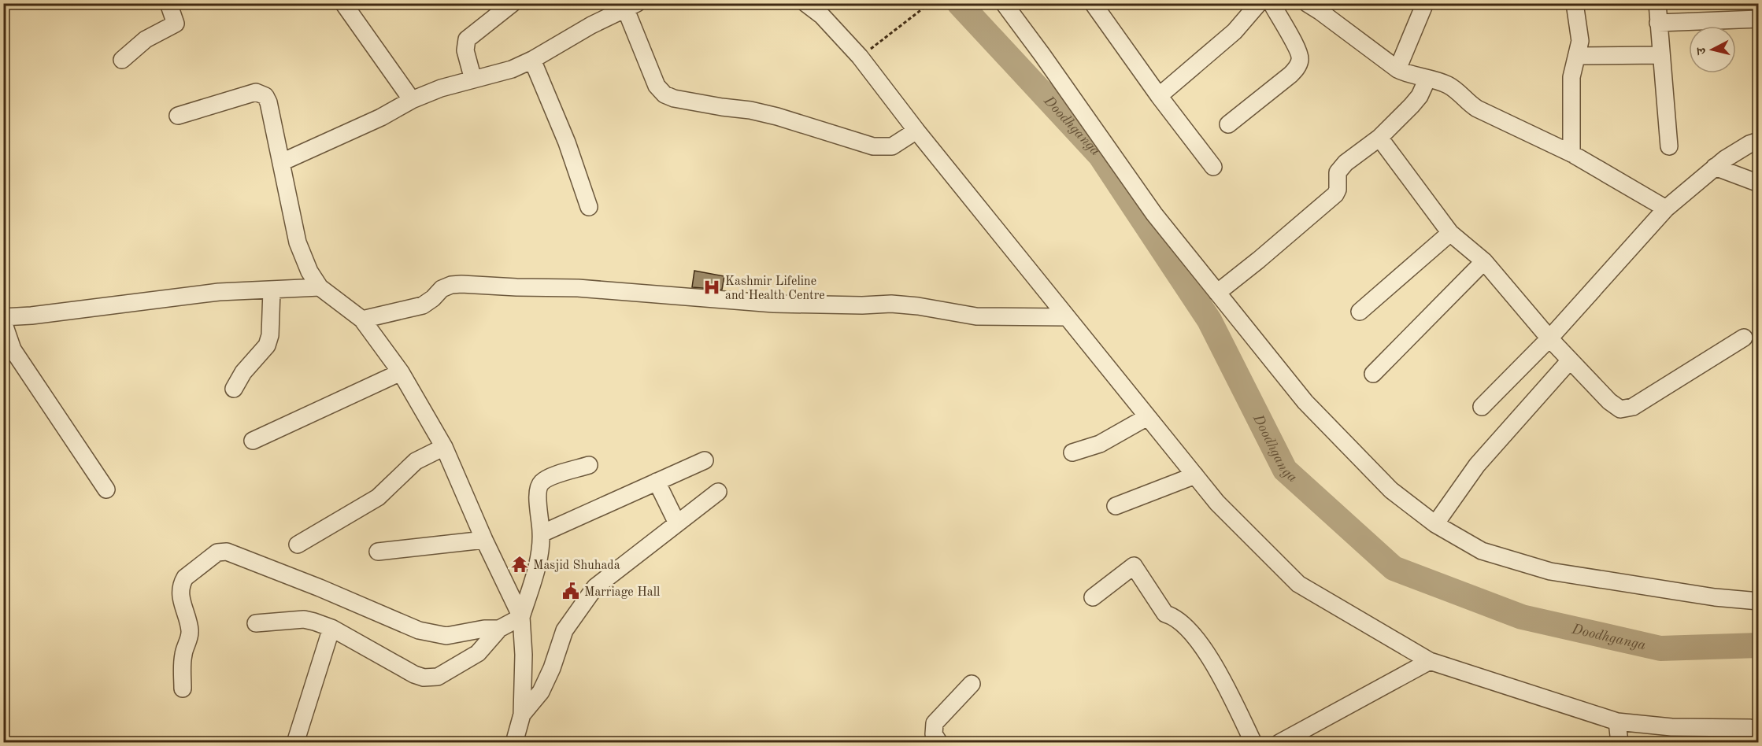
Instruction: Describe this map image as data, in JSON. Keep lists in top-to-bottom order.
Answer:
{
  "water": ["Doodhganga"],
  "places": {
    "hospital": ["Kashmir Lifeline and Health Centre"],
    "temple": ["Masjid Shuhada"],
    "public building": ["Marriage Hall"]
  },
  "north": "left"
}
